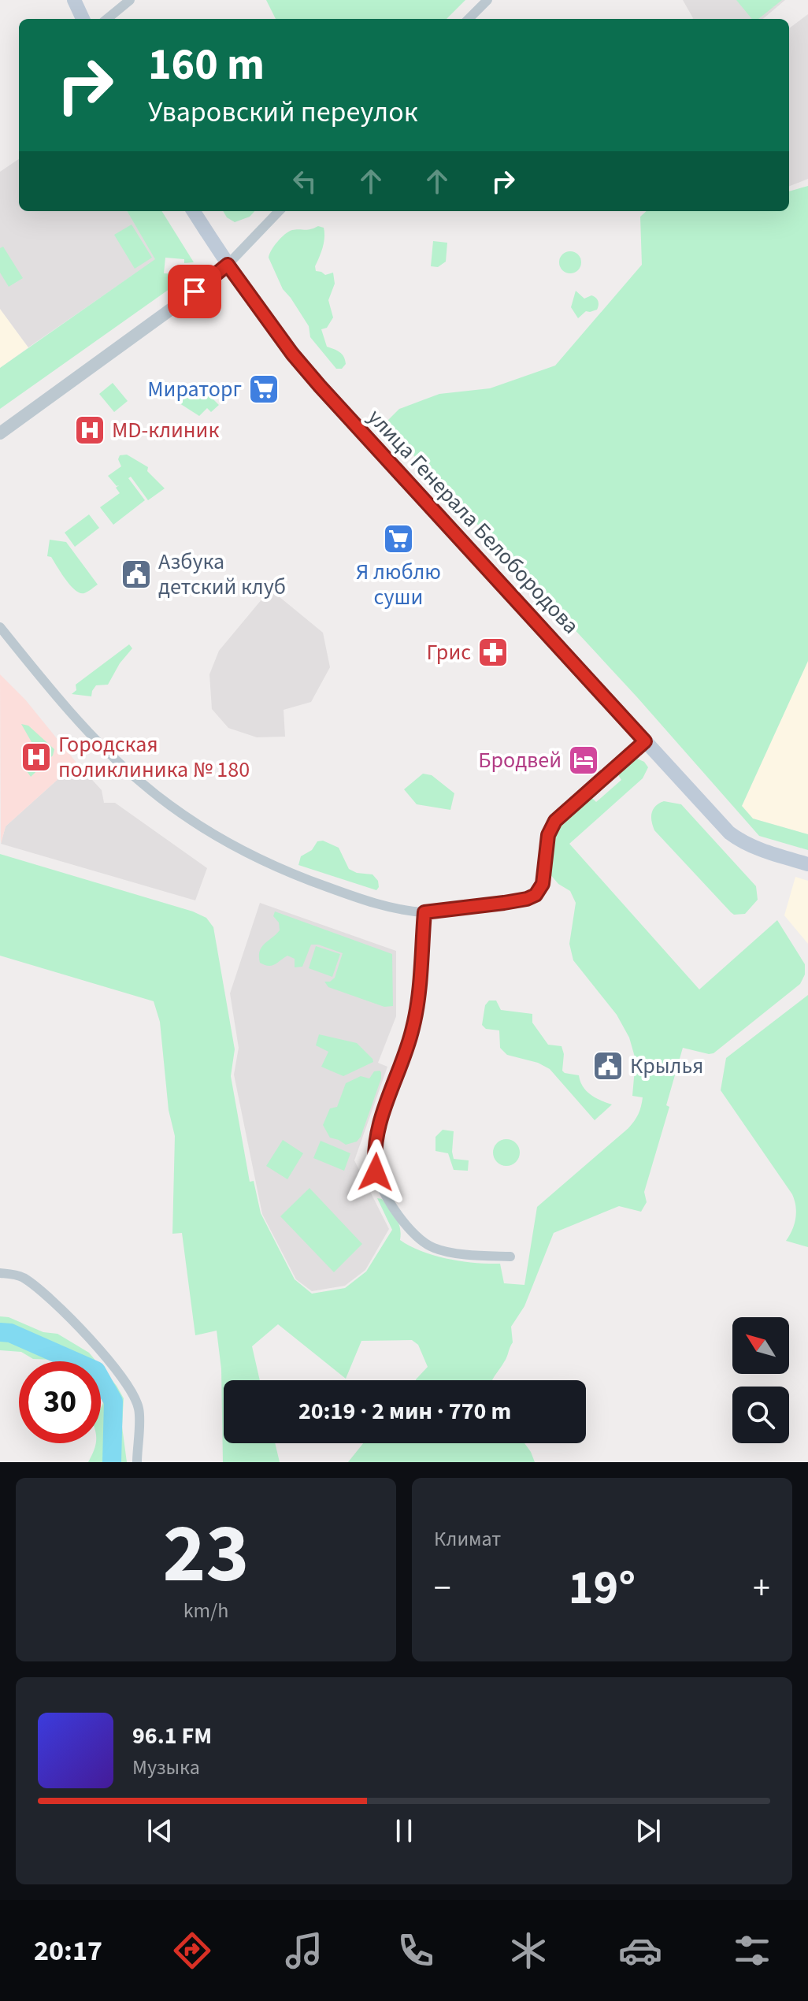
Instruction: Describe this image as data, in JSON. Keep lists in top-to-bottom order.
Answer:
{
  "streets": {
    "main road": ["улица Генерала Белобородова"]
  },
  "places": {
    "supermarket": ["Мираторг", "Я люблю суши"],
    "hospital": ["MD-клиник", "Городская поликлиника № 180"],
    "public building": ["Азбука детский клуб", "Крылья"],
    "pharmacy": ["Грис"],
    "hotel": ["Бродвей"]
  },
  "north": "top left",
  "page": {
    "turn": ["160 m", "Уваровский переулок"],
    "limit": "30",
    "trip": "20:19 · 2 мин · 770 m",
    "tile": [
      ["23", "km/h"],
      "Климат"
    ],
    "heat": ["−", "19°", "+"],
    "song": ["96.1 FM", "Музыка"],
    "tabs": "20:17"
  }
}
